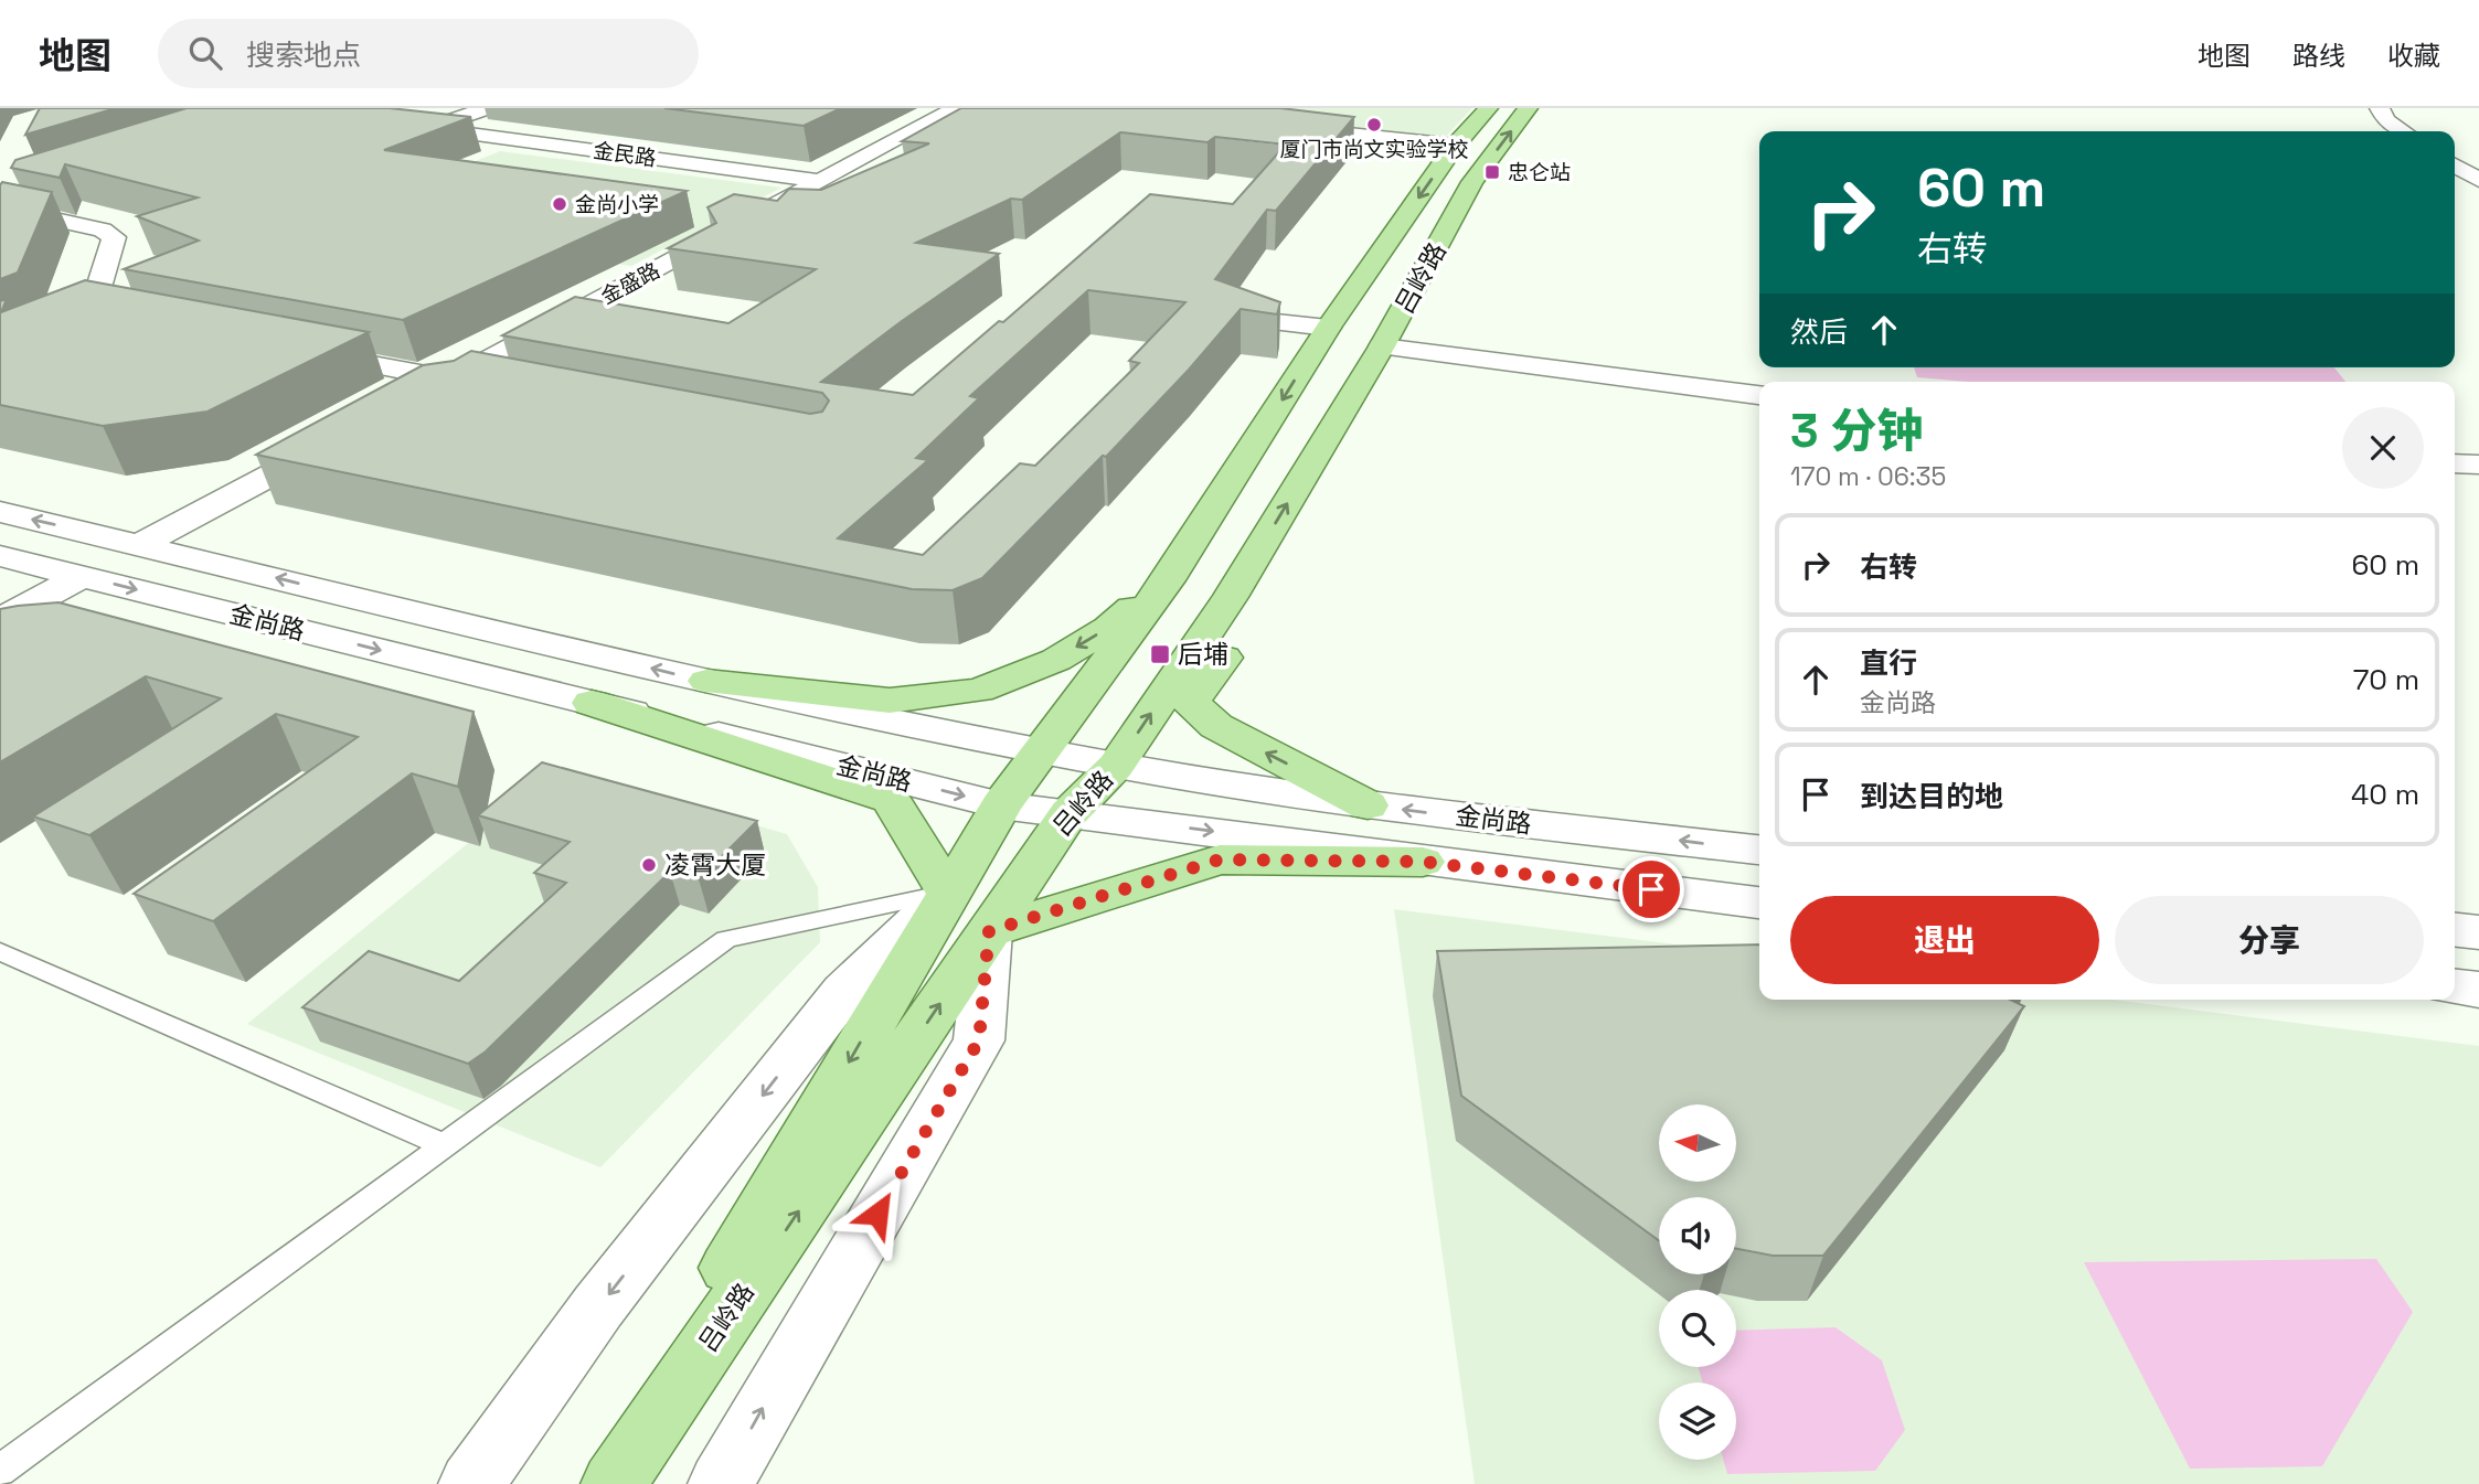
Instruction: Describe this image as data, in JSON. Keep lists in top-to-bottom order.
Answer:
{
  "streets": {
    "main road": ["吕岭路"],
    "street": ["金民路", "金盛路", "金尚路"]
  },
  "crossings": [
    ["金民路", "金盛路"],
    ["吕岭路", "金尚路"]
  ],
  "places": {
    "other": ["厦门市尚文实验学校", "金尚小学", "凌霄大厦"],
    "transit": ["忠仑站", "后埔"]
  },
  "north": "left",
  "page": {
    "header": "地图",
    "search": "搜索地点",
    "nav": ["地图", "路线", "收藏"],
    "turn": ["60 m", "右转"],
    "then": "然后",
    "heading": ["3 分钟", "170 m · 06:35"],
    "list": [
      {
        "name": "右转",
        "value": "60 m"
      },
      {
        "name": "直行",
        "note": "金尚路",
        "value": "70 m"
      },
      {
        "name": "到达目的地",
        "value": "40 m"
      }
    ],
    "buttons": ["退出", "分享"]
  }
}
